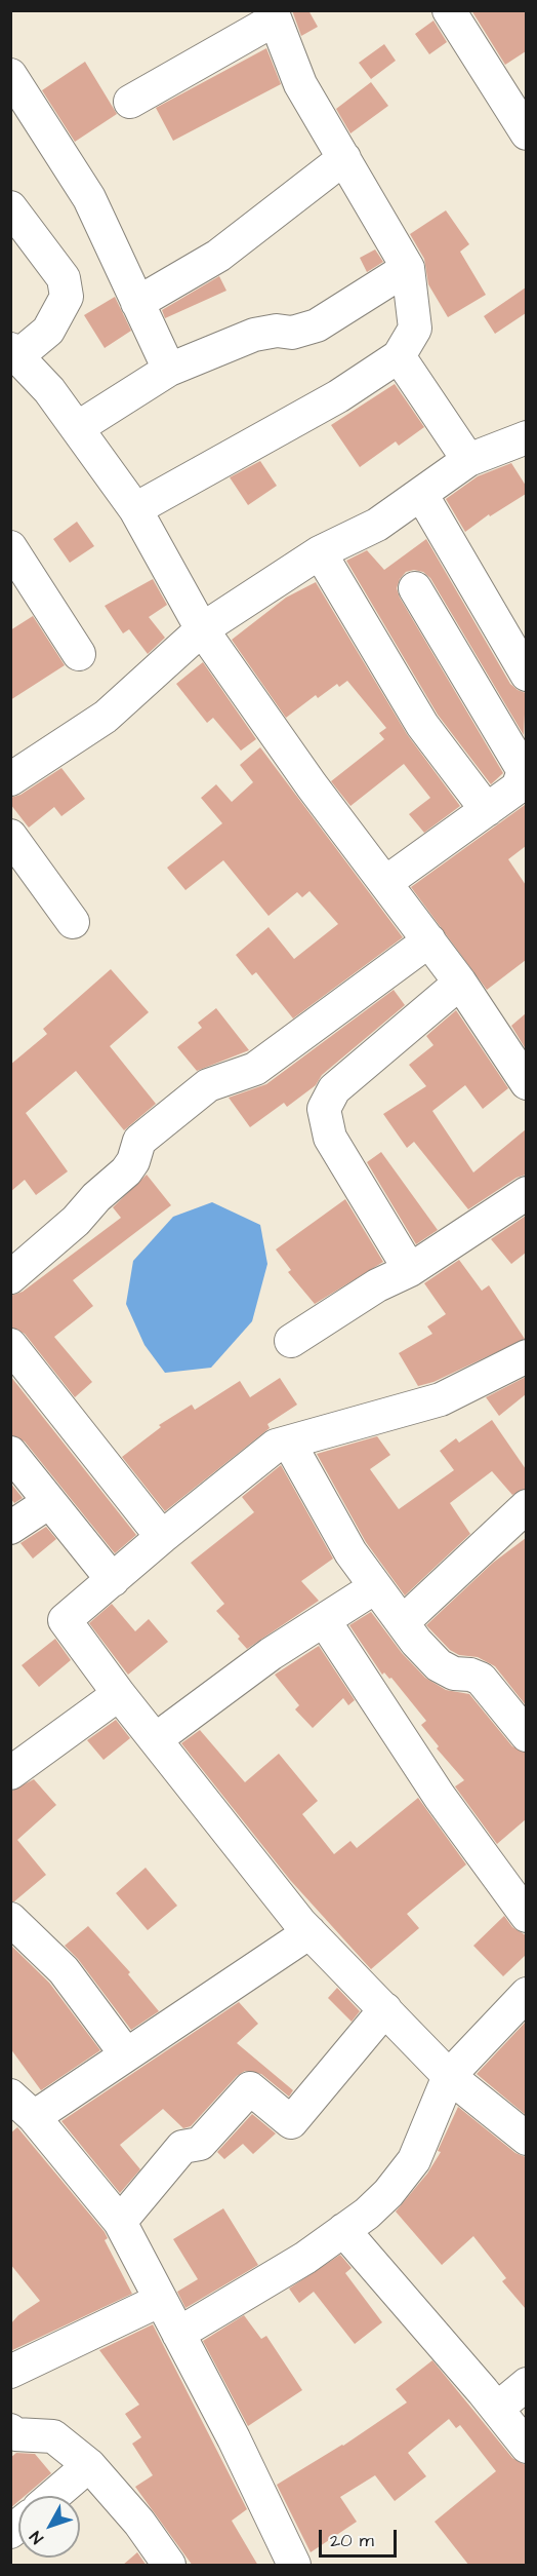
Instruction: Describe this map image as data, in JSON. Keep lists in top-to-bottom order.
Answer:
{
  "scale_bar": "20 m",
  "north": "bottom left"
}
